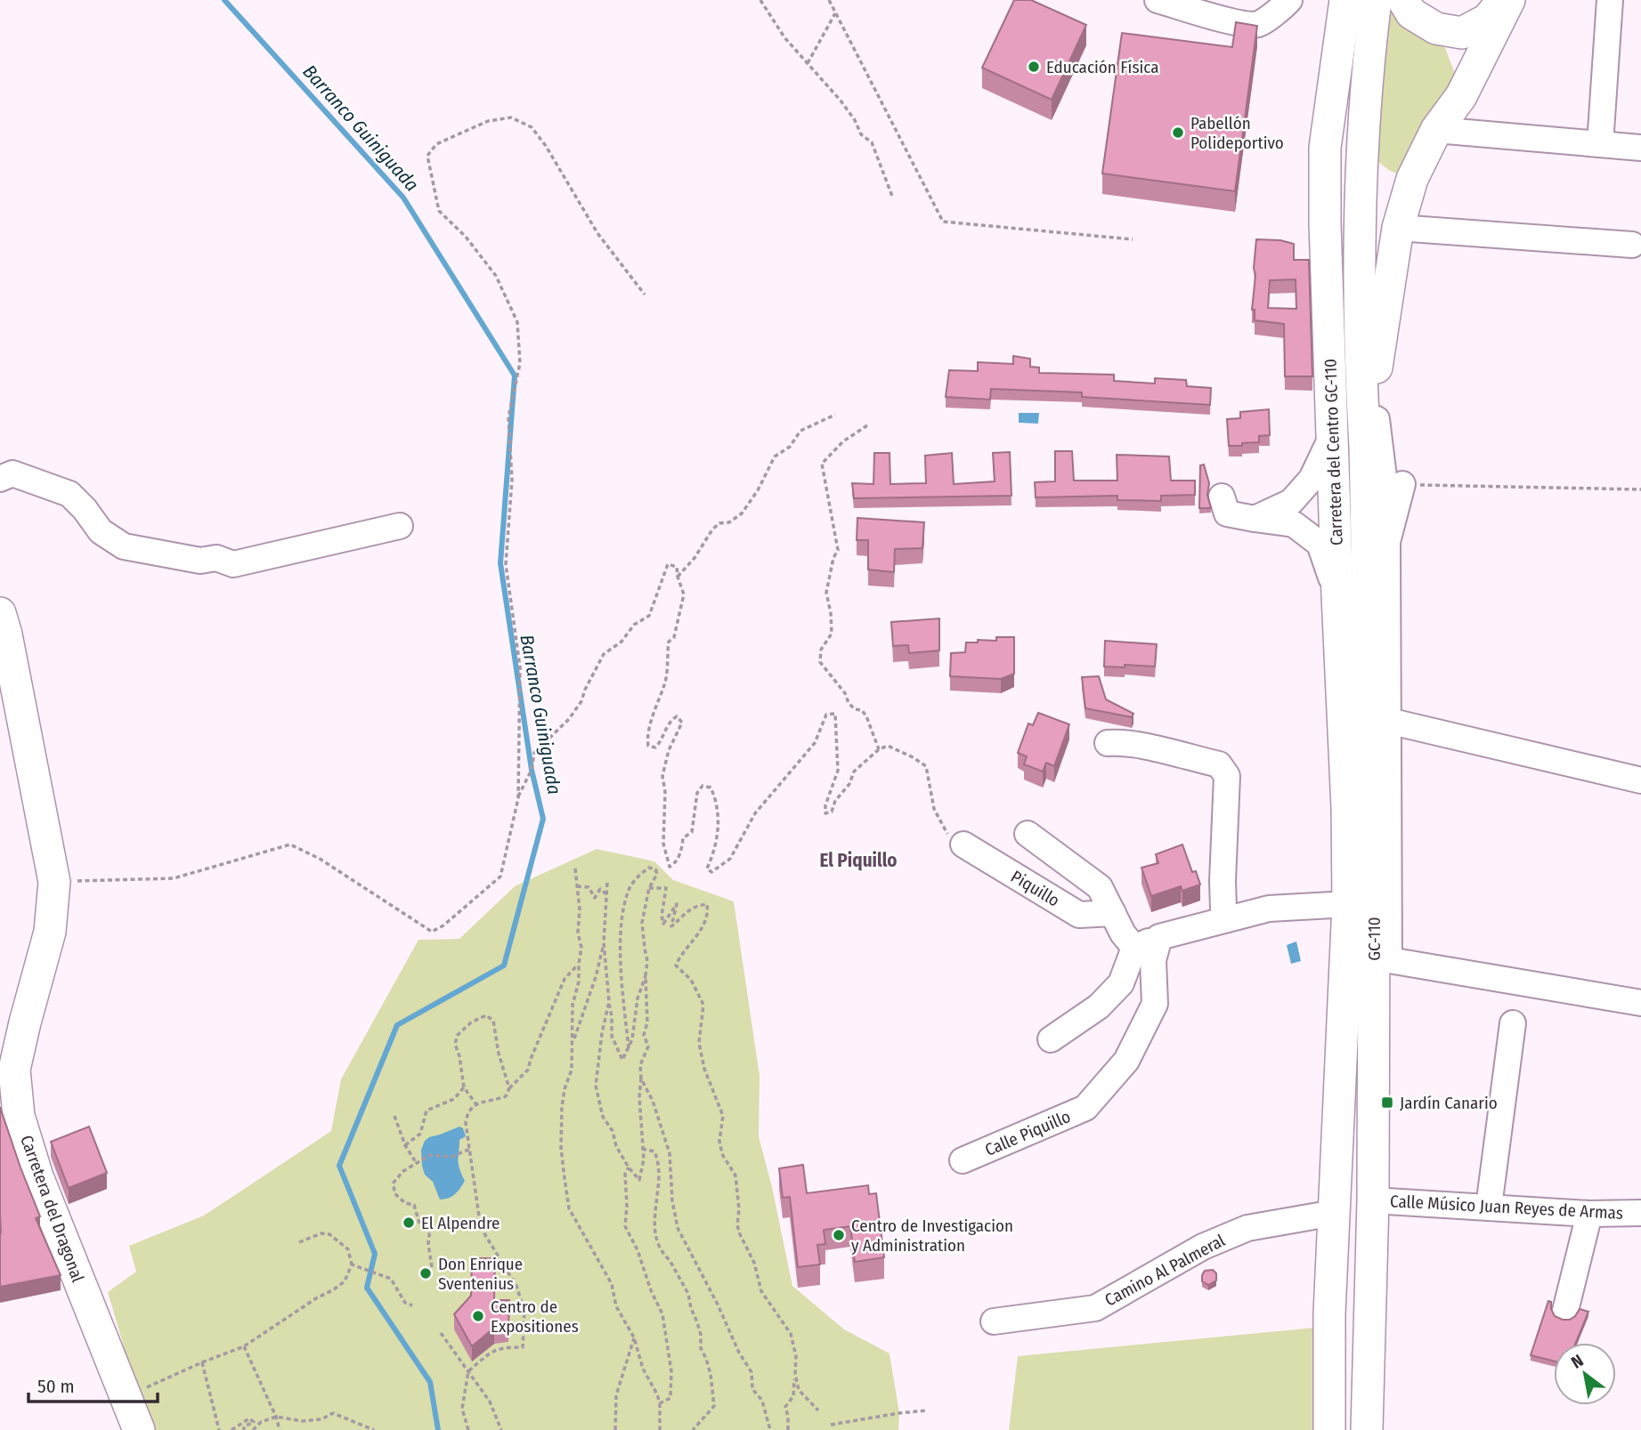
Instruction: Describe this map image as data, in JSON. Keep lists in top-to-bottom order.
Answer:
{
  "streets": {
    "main road": ["Carretera del Centro GC-110", "GC-110", "Carretera del Dragonal"],
    "street": [
      "Piquillo",
      "Calle Piquillo",
      "Calle Músico Juan Reyes de Armas",
      "Camino Al Palmeral"
    ]
  },
  "crossings": [
    ["Carretera del Centro GC-110", "GC-110"],
    ["GC-110", "Calle Músico Juan Reyes de Armas"],
    ["GC-110", "Camino Al Palmeral"]
  ],
  "districts": ["El Piquillo"],
  "water": ["Barranco Guiniguada"],
  "places": {
    "other": [
      "Educación Física",
      "Pabellón Polideportivo",
      "El Alpendre",
      "Centro de Investigacion y Administration",
      "Don Enrique Sventenius",
      "Centro de Expositiones"
    ],
    "transit": ["Jardín Canario"]
  },
  "scale_bar": "50 m",
  "north": "top left"
}
